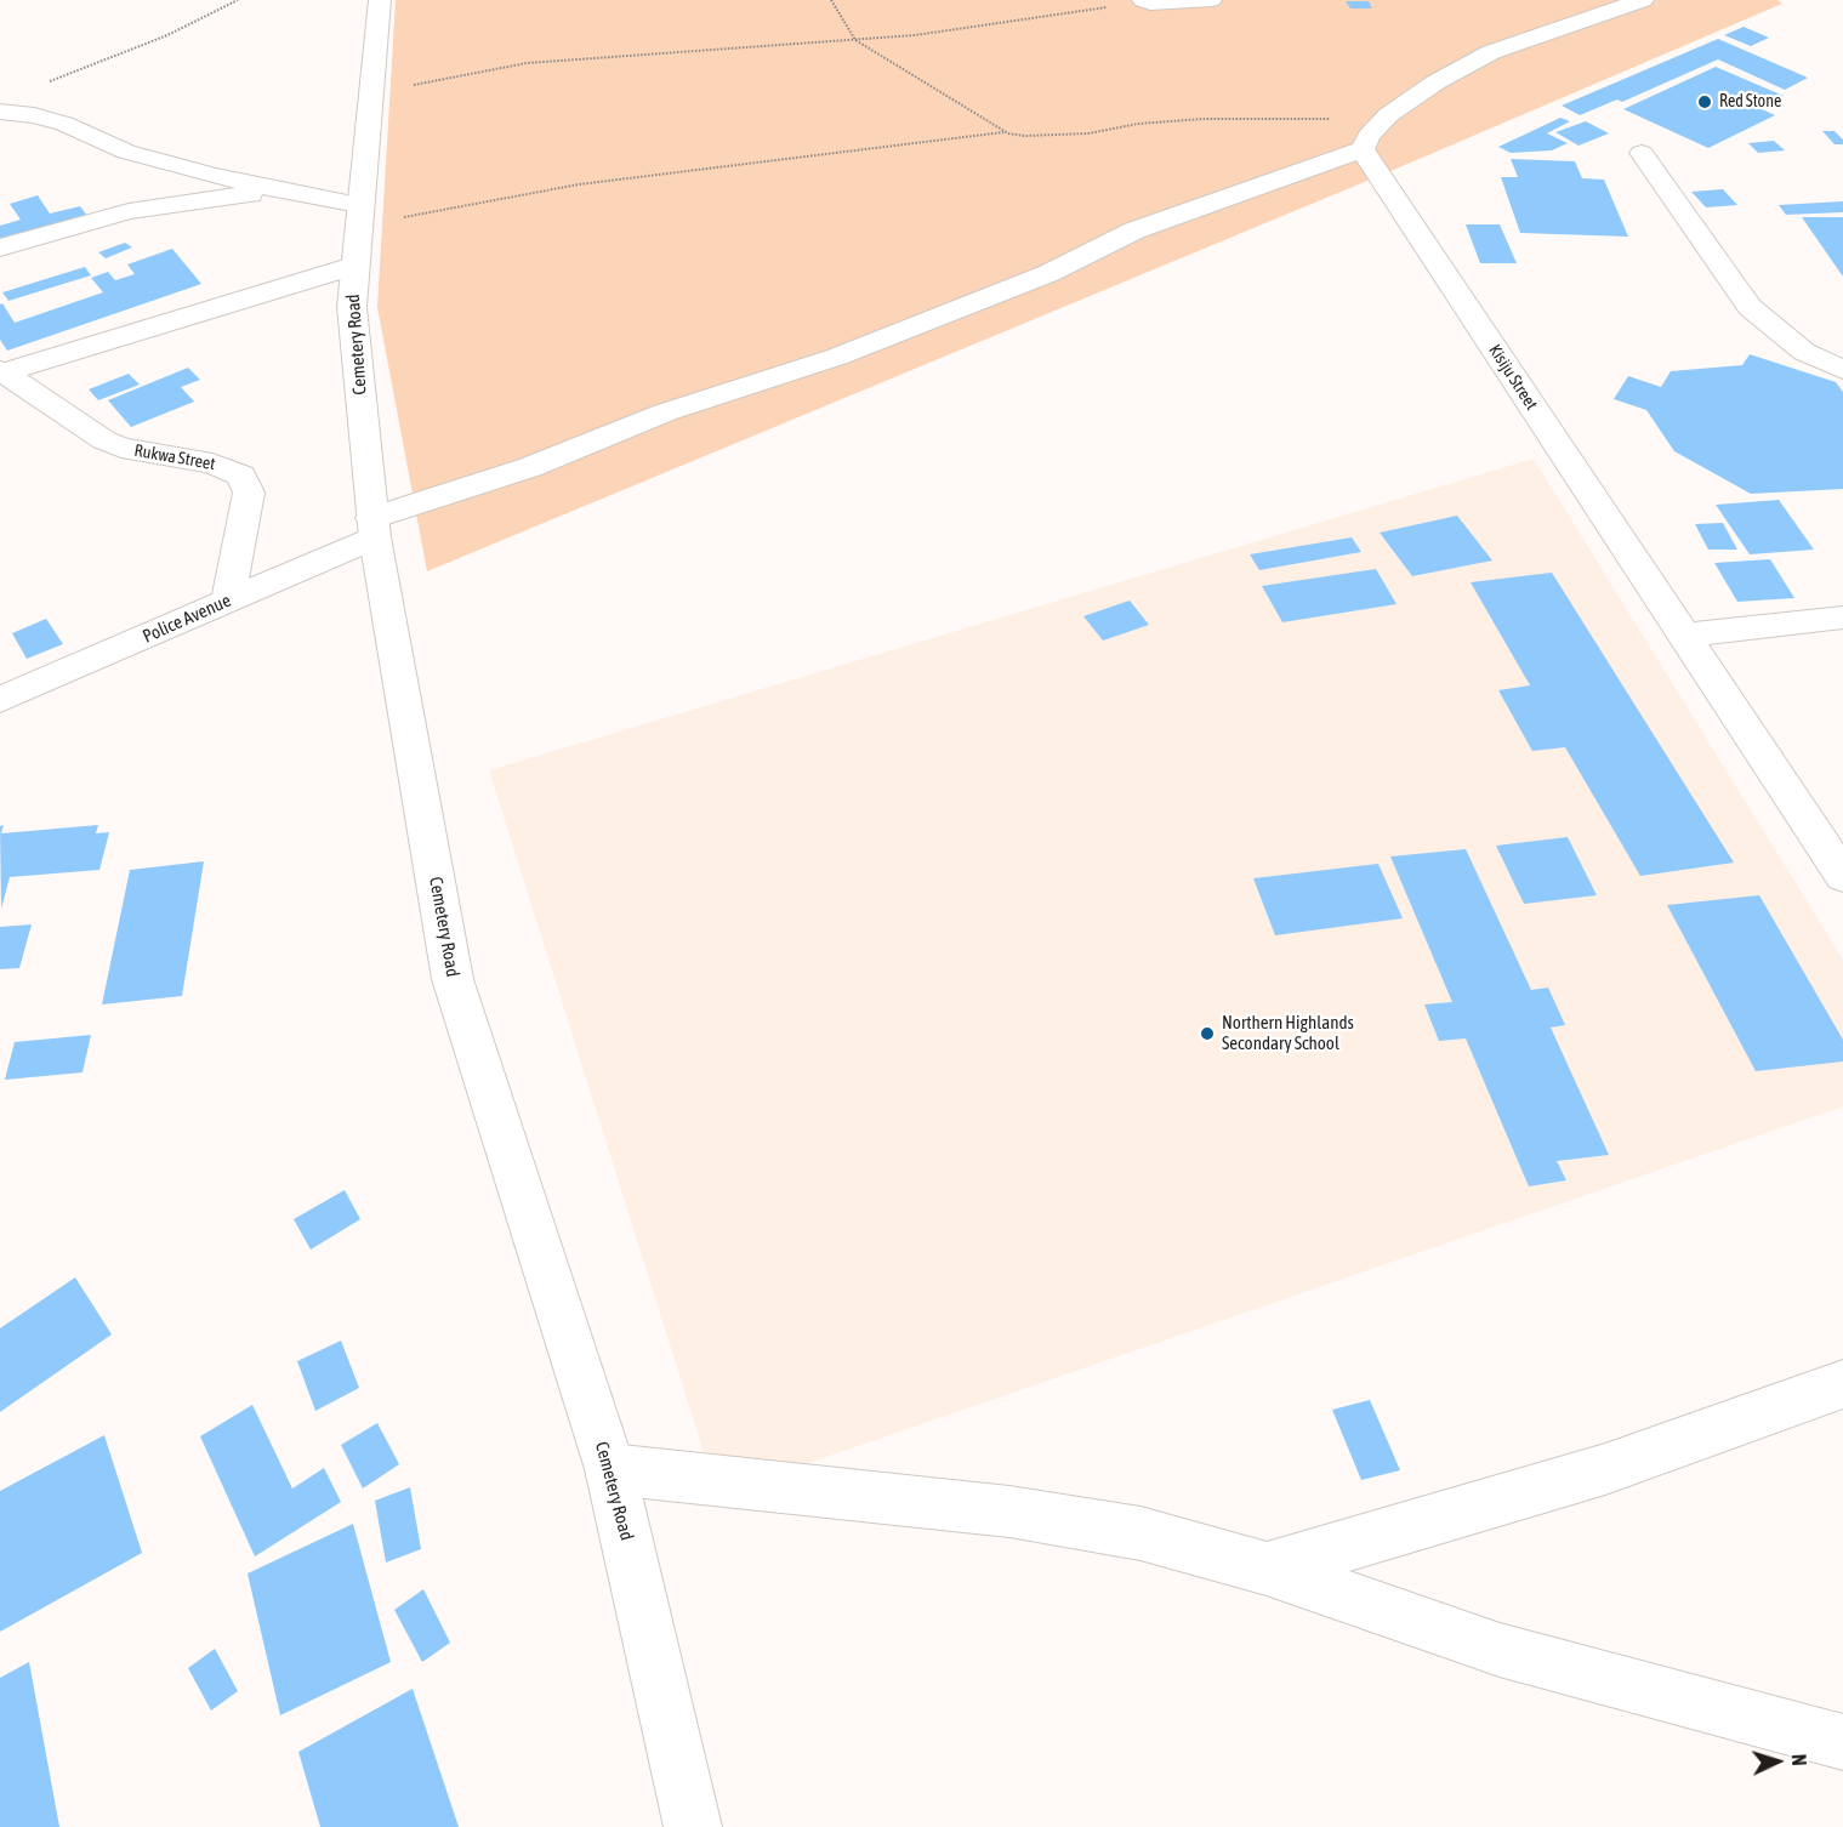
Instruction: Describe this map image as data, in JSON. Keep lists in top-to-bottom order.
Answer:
{
  "streets": {
    "main road": [
      "Cemetery Road",
      "Kisiju Street",
      "Rukwa Street",
      "Police Avenue"
    ]
  },
  "crossings": [
    ["Cemetery Road", "Police Avenue"],
    ["Kisiju Street", "Police Avenue"],
    ["Rukwa Street", "Police Avenue"]
  ],
  "places": ["Red Stone", "Northern Highlands Secondary School"],
  "north": "right"
}
